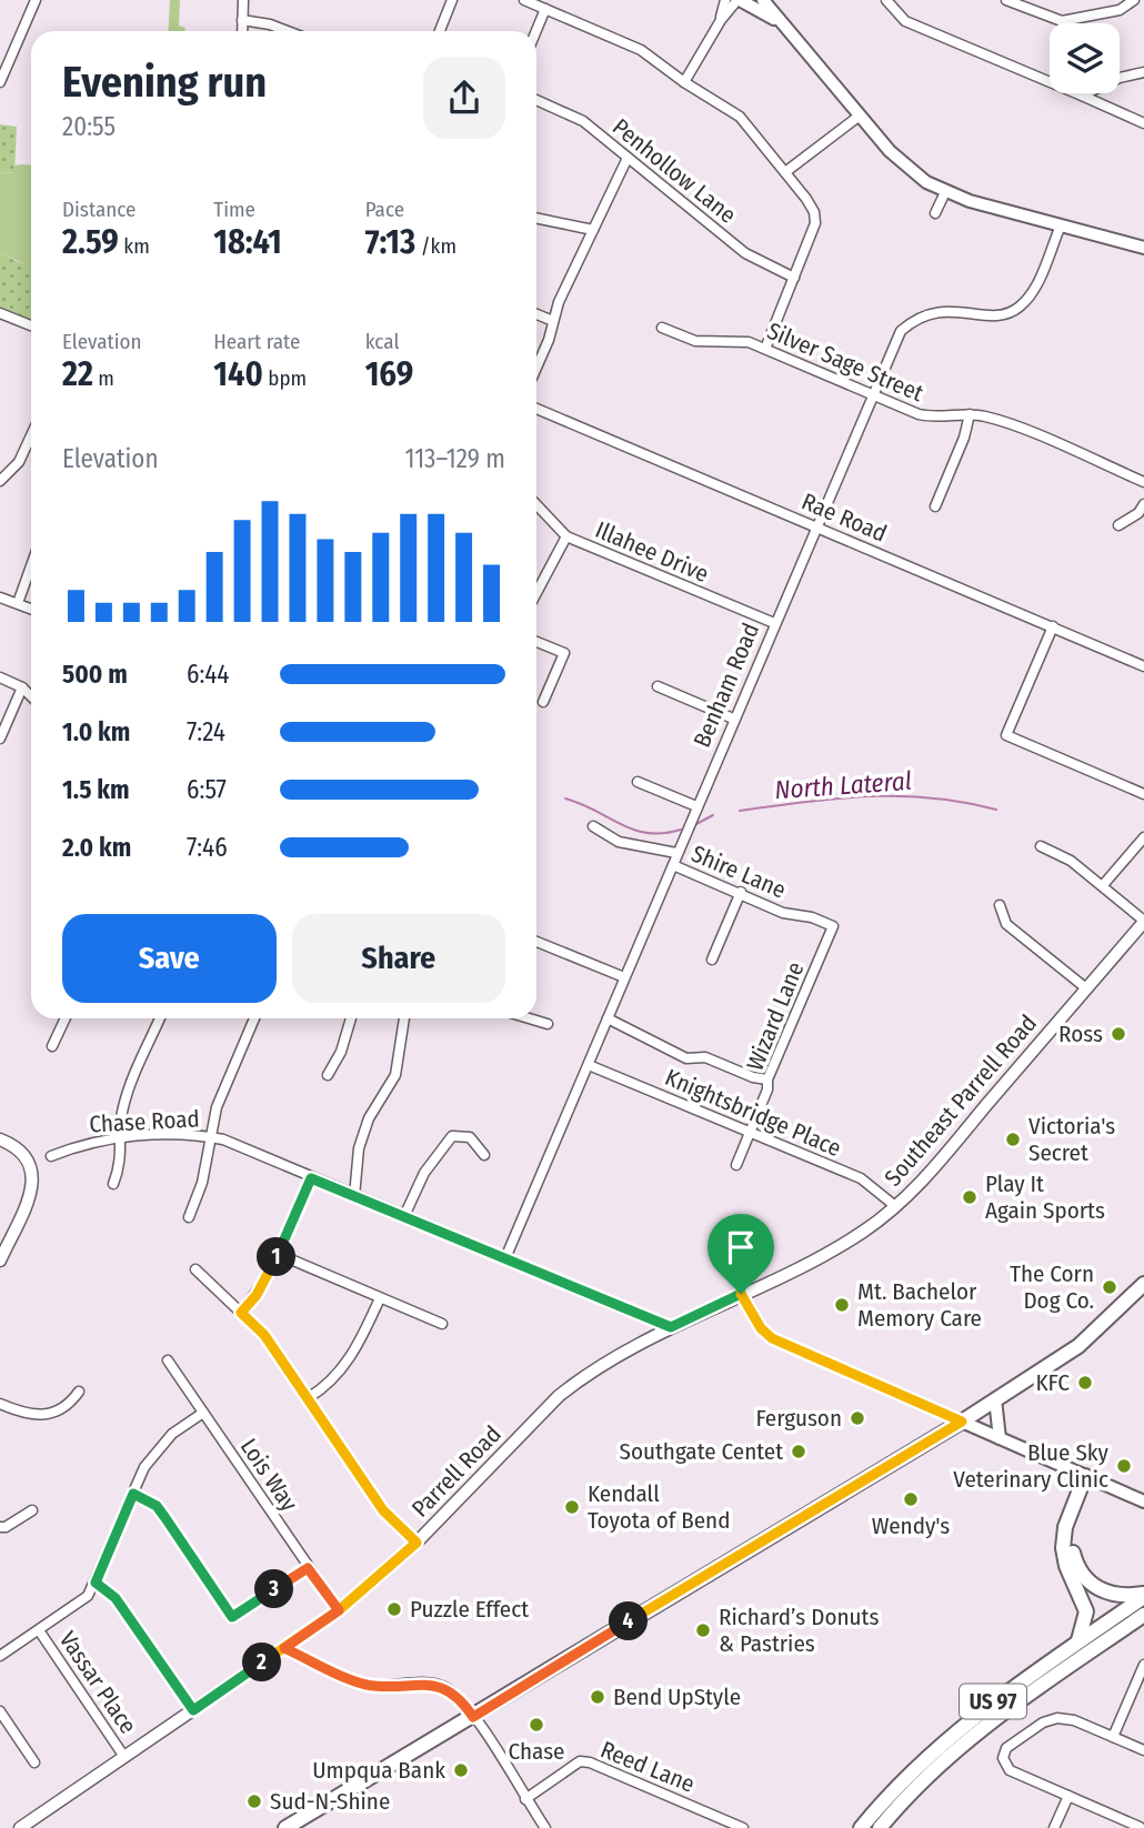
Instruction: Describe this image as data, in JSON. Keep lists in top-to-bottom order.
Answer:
{
  "streets": {
    "main road": ["US 97"],
    "street": [
      "Penhollow Lane",
      "Silver Sage Street",
      "Rae Road",
      "Illahee Drive",
      "Benham Road",
      "Shire Lane",
      "Wizard Lane",
      "Southeast Parrell Road",
      "Knightsbridge Place",
      "Chase Road",
      "Parrell Road",
      "Lois Way",
      "Vassar Place",
      "Reed Lane"
    ]
  },
  "crossings": [
    ["Silver Sage Street", "Benham Road"],
    ["Rae Road", "Benham Road"],
    ["Illahee Drive", "Benham Road"],
    ["Benham Road", "Shire Lane"],
    ["Benham Road", "Knightsbridge Place"],
    ["Benham Road", "Chase Road"],
    ["Shire Lane", "Wizard Lane"],
    ["Wizard Lane", "Knightsbridge Place"],
    ["Southeast Parrell Road", "Knightsbridge Place"],
    ["Southeast Parrell Road", "Parrell Road"],
    ["Chase Road", "Parrell Road"],
    ["Parrell Road", "Lois Way"],
    ["Parrell Road", "Vassar Place"]
  ],
  "water": ["North Lateral"],
  "places": [
    "Ross",
    "Victoria's Secret",
    "Play It Again Sports",
    "The Corn Dog Co.",
    "Mt. Bachelor Memory Care",
    "KFC",
    "Ferguson",
    "Southgate Centet",
    "Blue Sky Veterinary Clinic",
    "Wendy's",
    "Kendall Toyota of Bend",
    "Puzzle Effect",
    "Richard’s Donuts & Pastries",
    "Bend UpStyle",
    "Chase",
    "Umpqua Bank",
    "Sud-N-Shine"
  ],
  "page": {
    "heading": ["Evening run", "20:55"],
    "stats": [
      ["Distance", "2.59 km"],
      ["Time", "18:41"],
      ["Pace", "7:13 /km"],
      ["Elevation", "22 m"],
      ["Heart rate", "140 bpm"],
      ["kcal", "169"]
    ],
    "chart": ["Elevation", "113–129 m"],
    "list": [
      {
        "name": "500 m",
        "note": "6:44"
      },
      {
        "name": "1.0 km",
        "note": "7:24"
      },
      {
        "name": "1.5 km",
        "note": "6:57"
      },
      {
        "name": "2.0 km",
        "note": "7:46"
      }
    ],
    "buttons": ["Save", "Share"],
    "pins": [
      "1",
      "3",
      "4",
      "2"
    ]
  }
}
